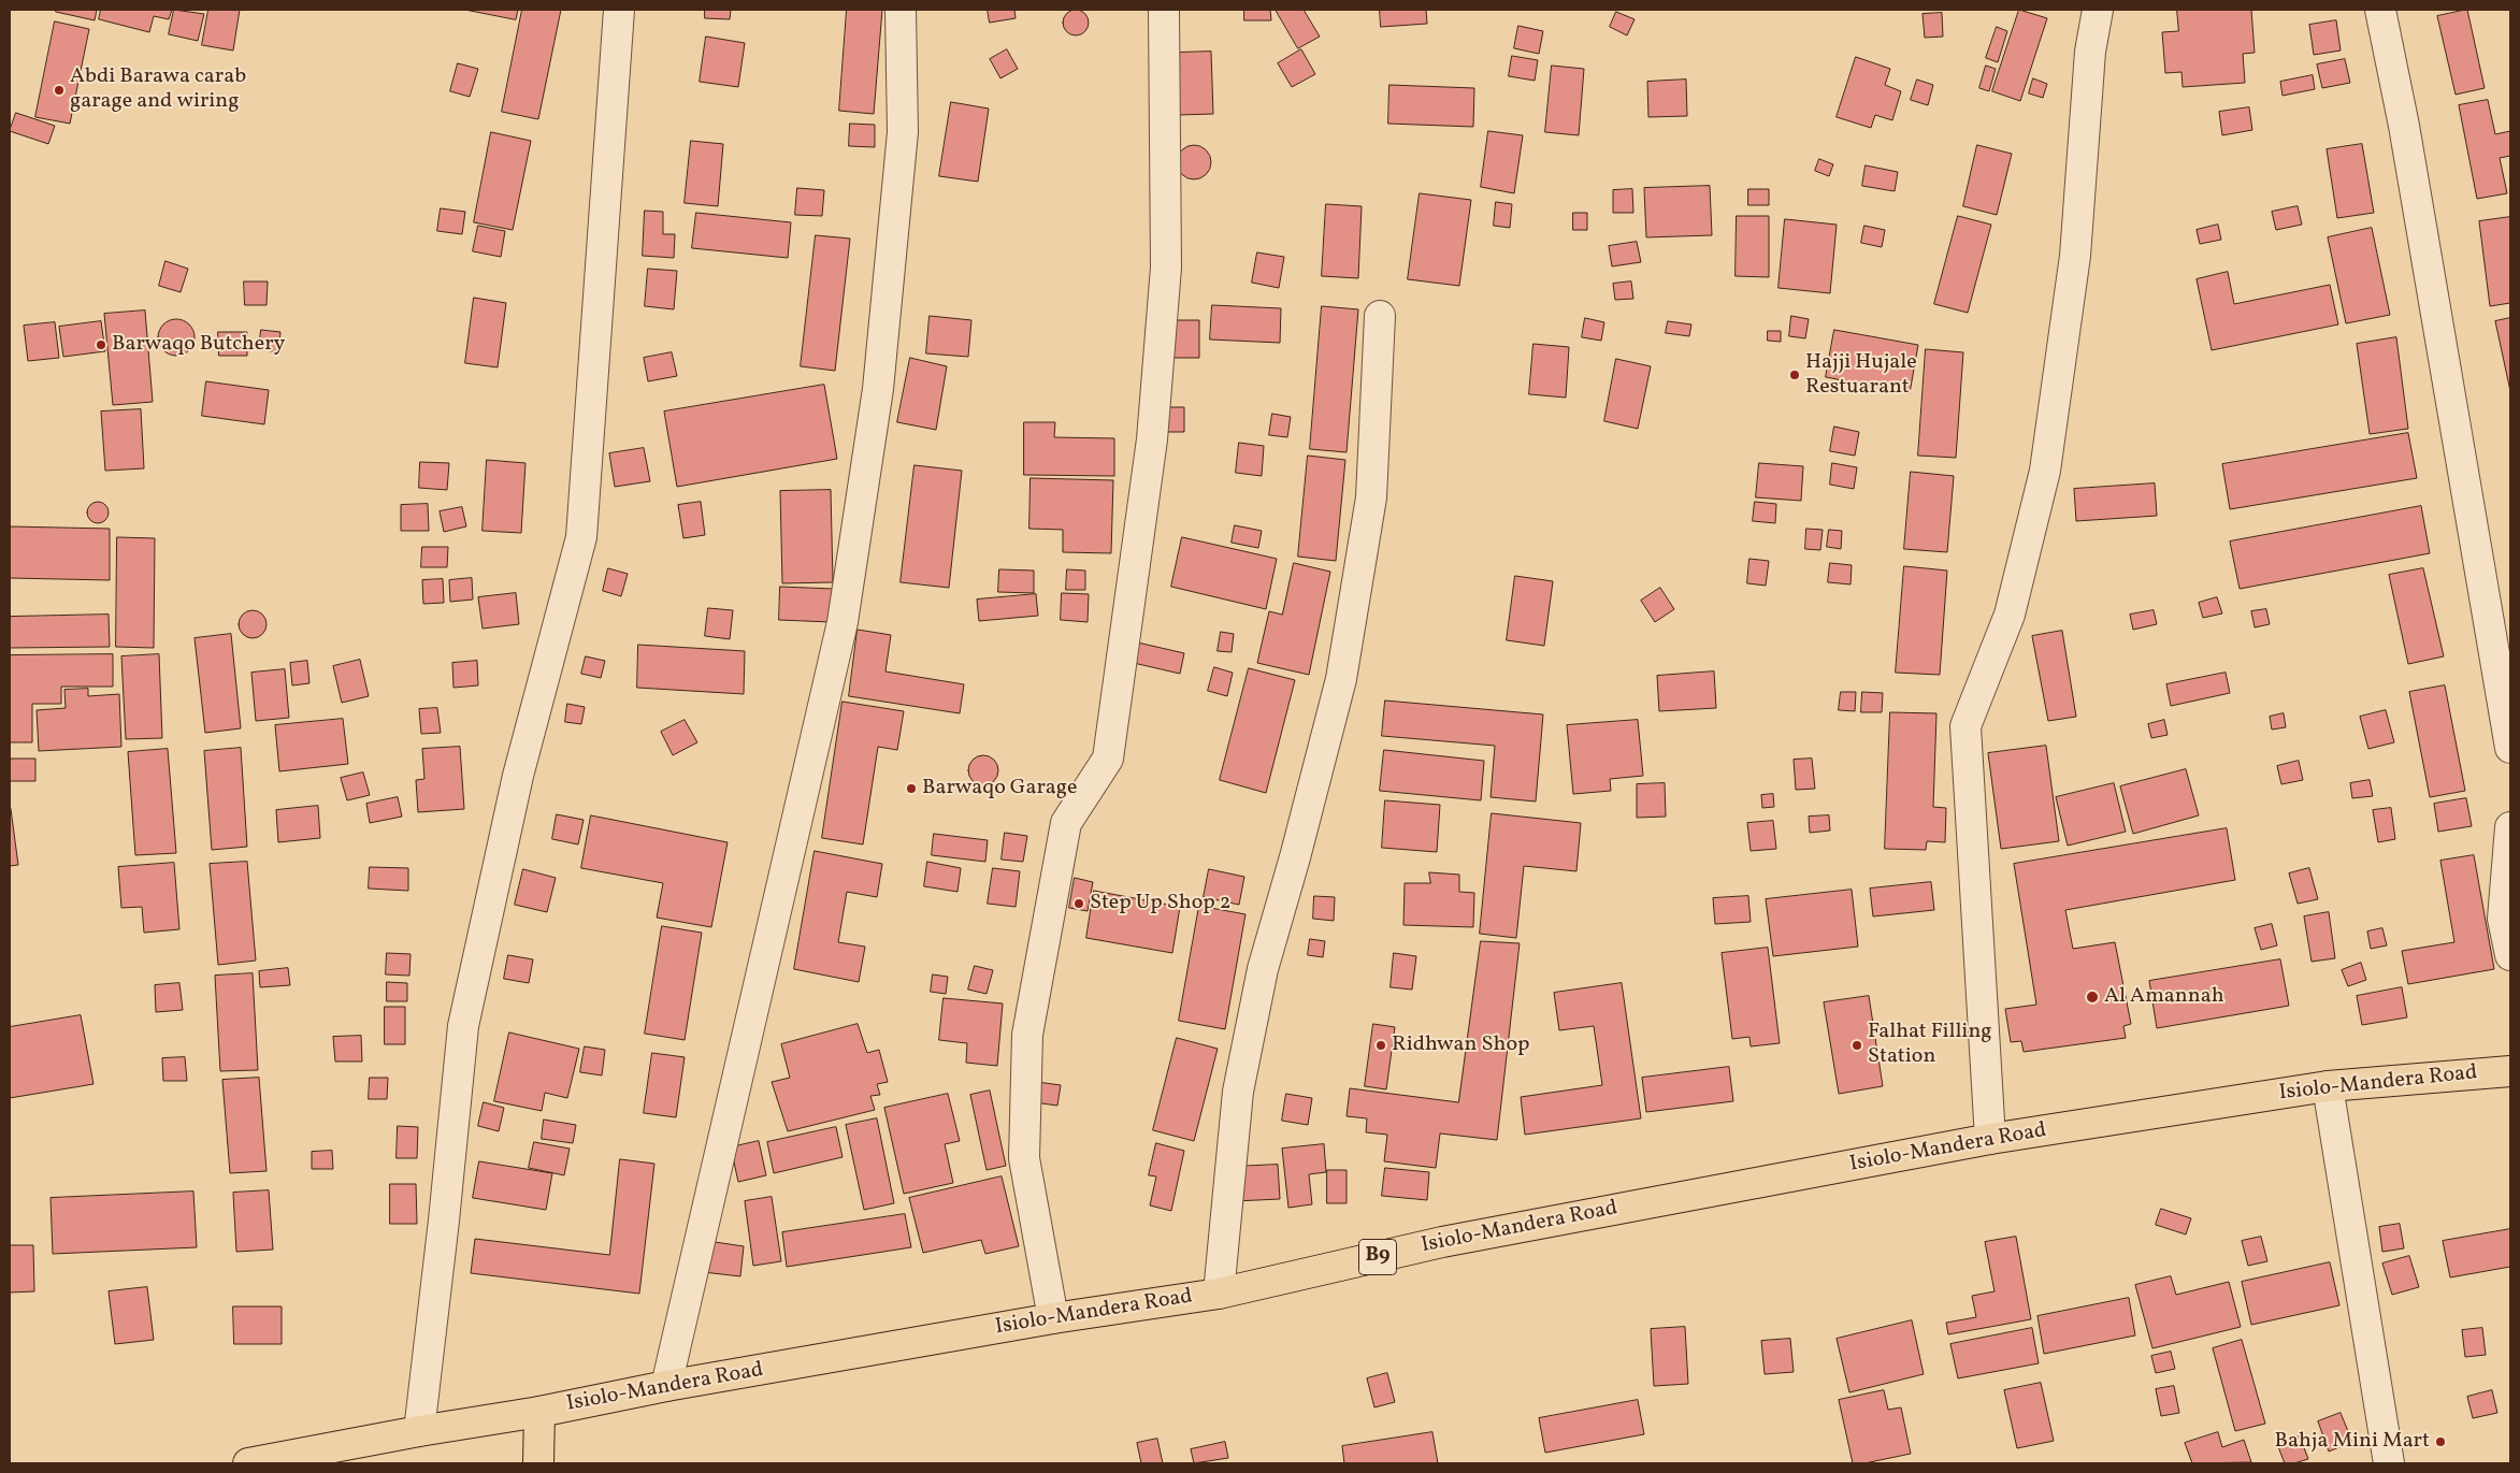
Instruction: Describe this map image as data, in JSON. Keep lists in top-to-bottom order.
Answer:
{
  "streets": {
    "main road": ["Isiolo-Mandera Road", "B9"]
  },
  "places": [
    "Abdi Barawa carab garage and wiring",
    "Barwaqo Butchery",
    "Hajji Hujale Restuarant",
    "Barwaqo Garage",
    "Step Up Shop 2",
    "Al Amannah",
    "Ridhwan Shop",
    "Falhat Filling Station",
    "Bahja Mini Mart"
  ]
}
